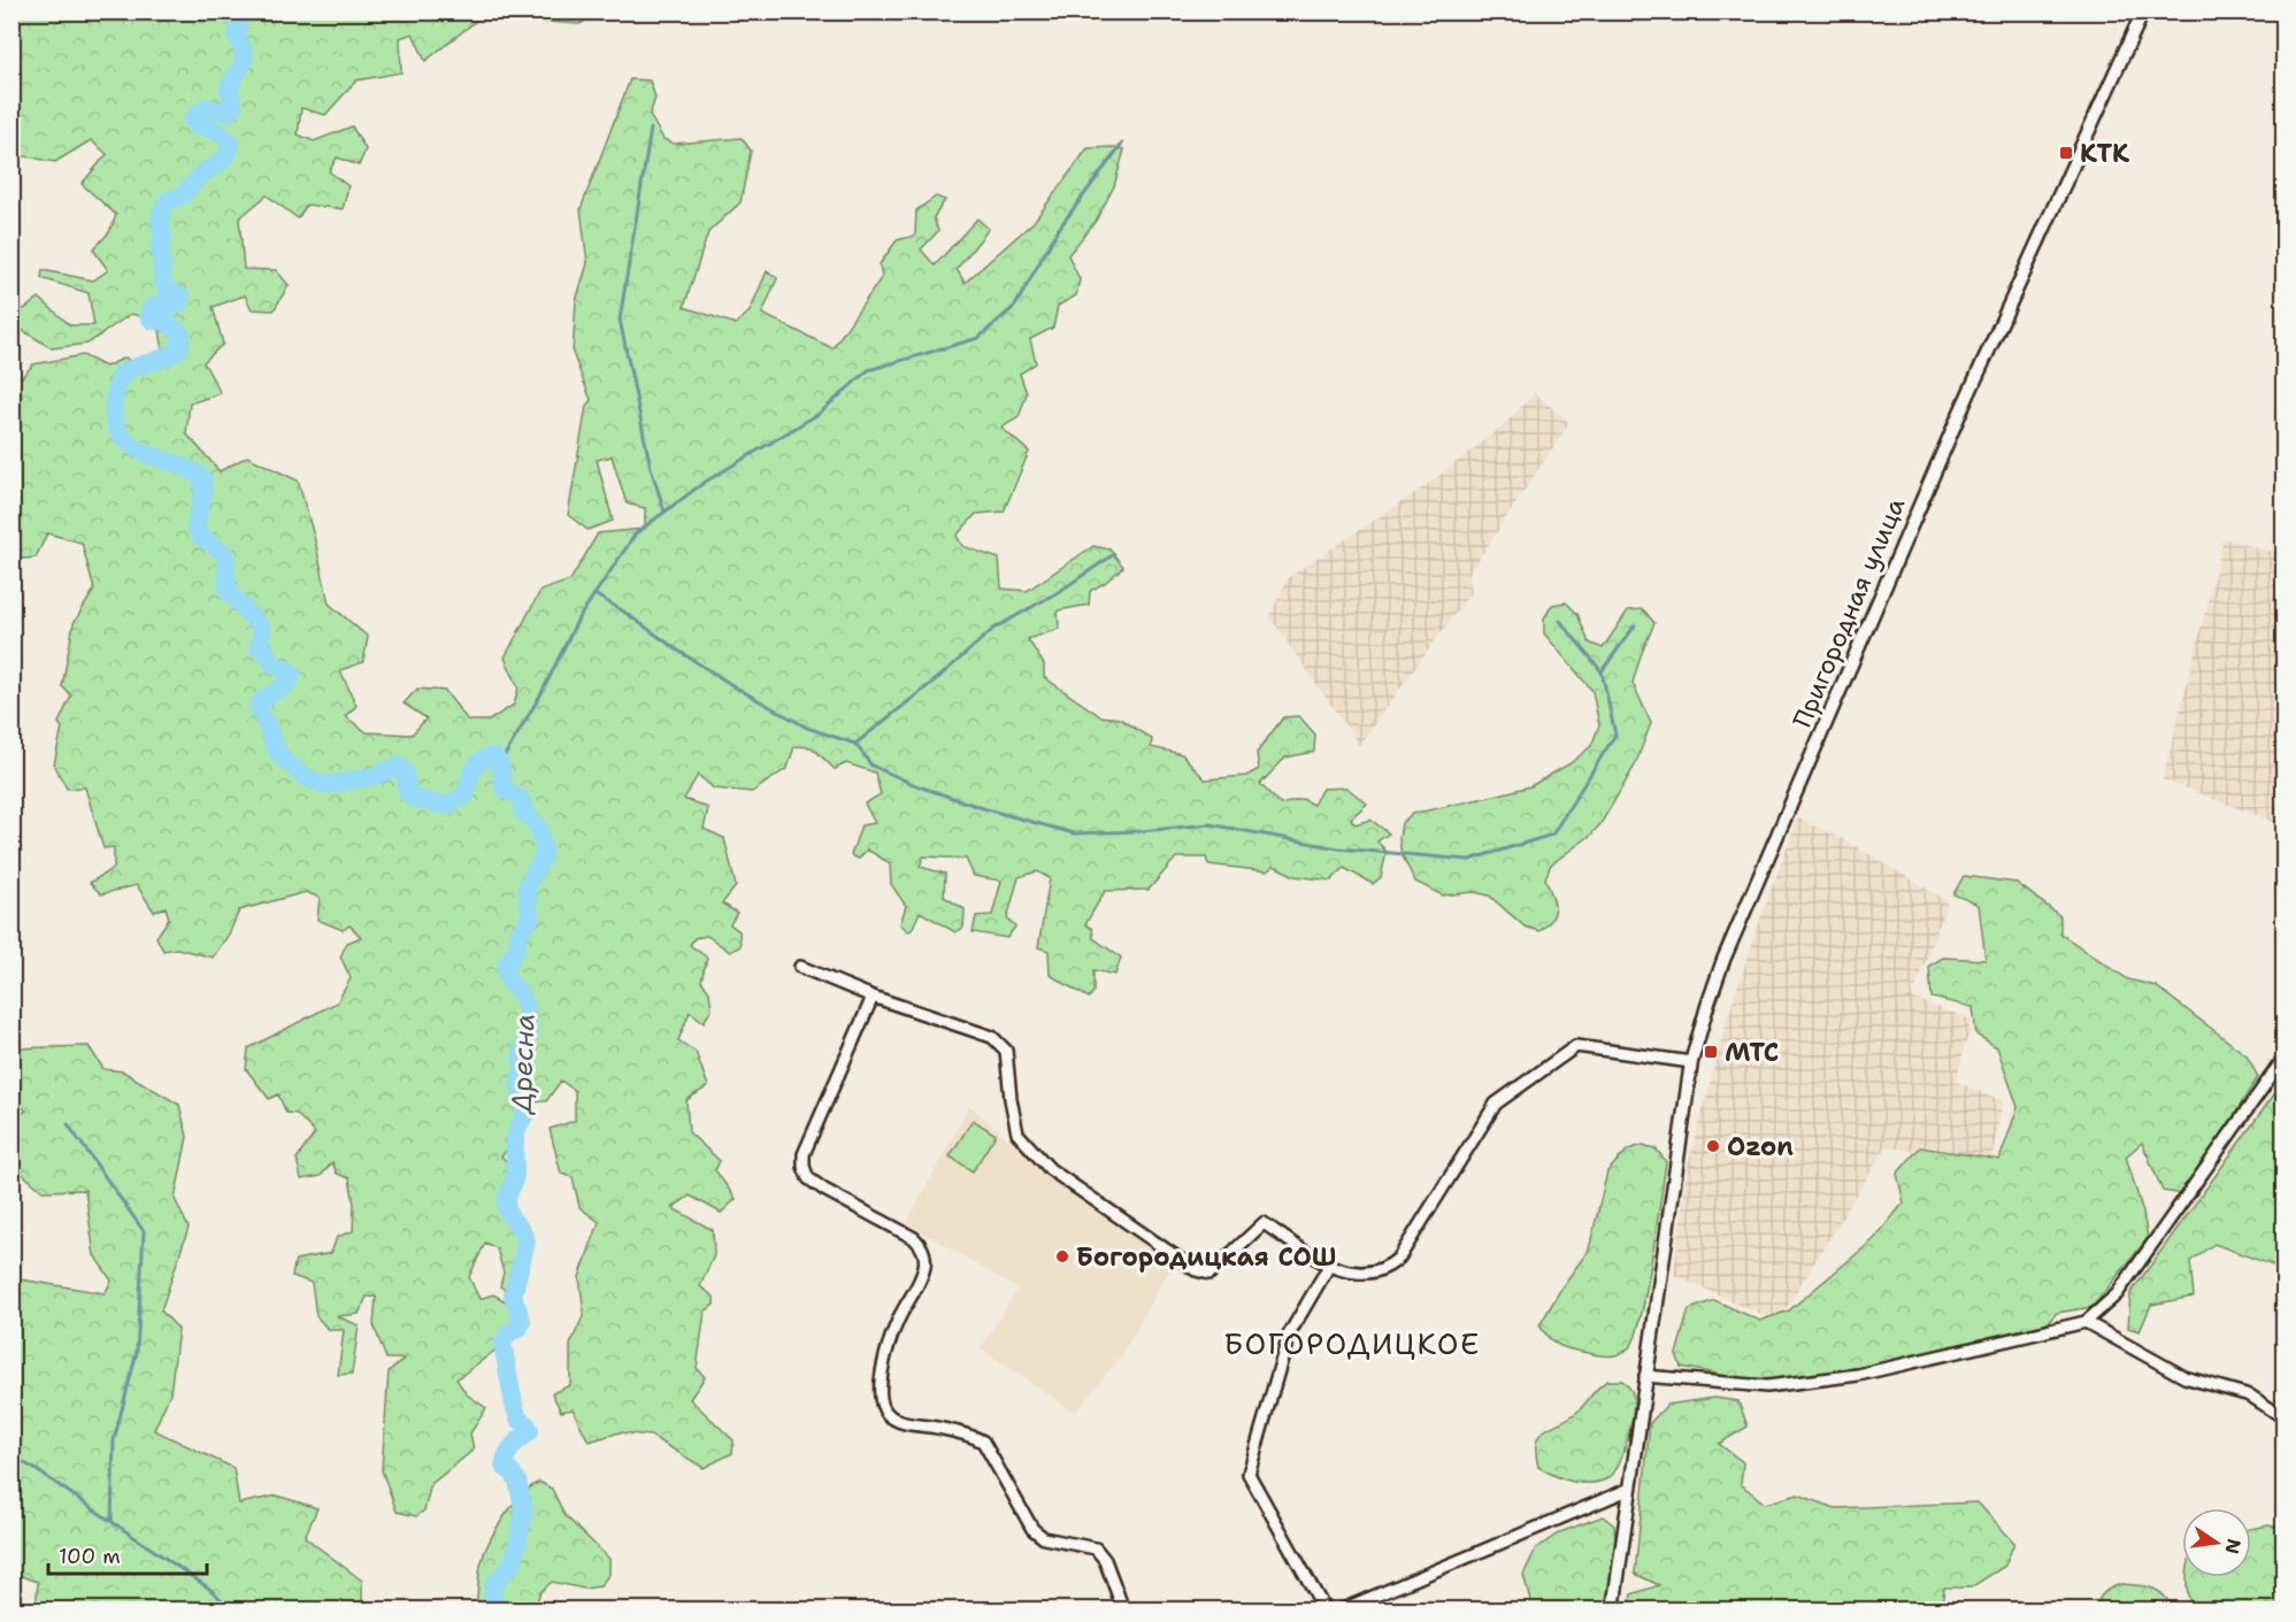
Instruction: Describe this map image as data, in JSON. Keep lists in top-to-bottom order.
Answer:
{
  "streets": {
    "street": ["Пригородная улица"]
  },
  "districts": ["БОГОРОДИЦКОЕ"],
  "water": ["Дресна"],
  "places": {
    "transit": ["КТК", "МТС"],
    "other": ["Ozon", "Богородицкая СОШ"]
  },
  "scale_bar": "100 m",
  "north": "right"
}
